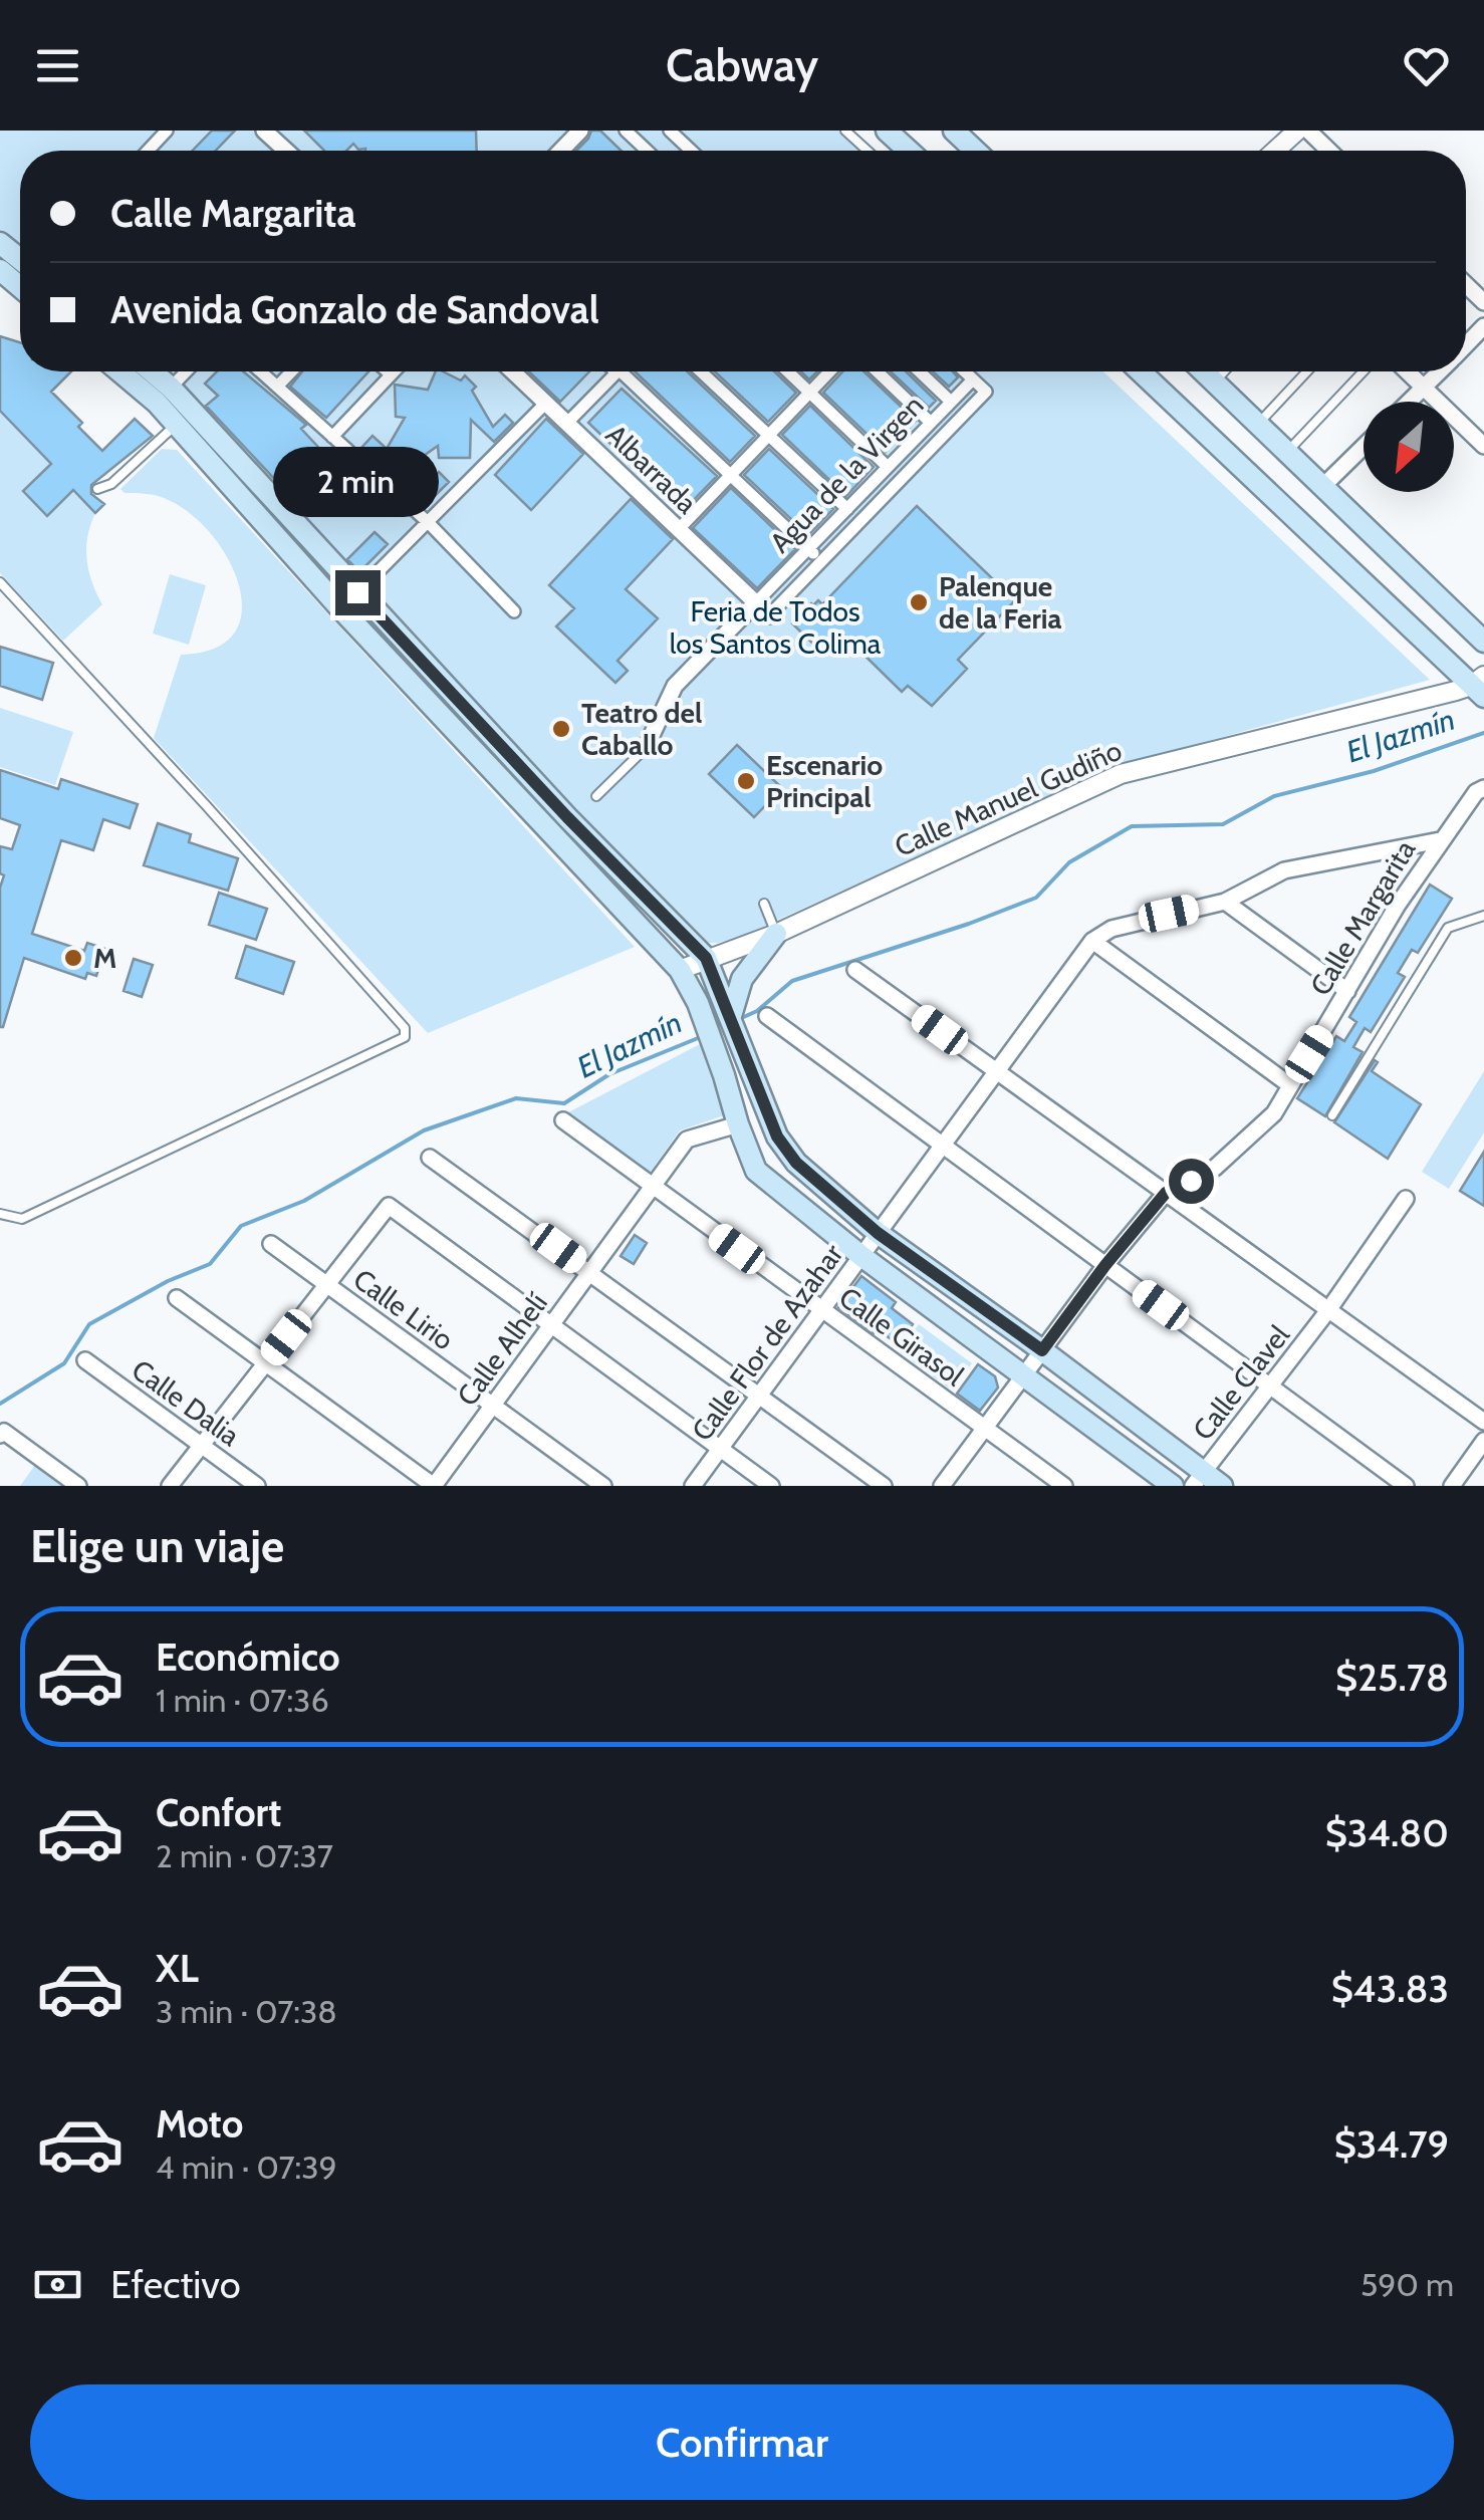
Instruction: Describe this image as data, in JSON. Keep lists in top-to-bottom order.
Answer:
{
  "streets": {
    "street": [
      "Albarrada",
      "Agua de la Virgen",
      "Calle Manuel Gudiño",
      "Calle Margarita",
      "Calle Lirio",
      "Calle Girasol",
      "Calle Flor de Azahar",
      "Calle Alhelí",
      "Calle Clavel",
      "Calle Dalia"
    ]
  },
  "crossings": [
    ["Albarrada", "Agua de la Virgen"],
    ["Calle Margarita", "Calle Girasol"],
    ["Calle Lirio", "Calle Alhelí"],
    ["Calle Girasol", "Calle Flor de Azahar"],
    ["Calle Girasol", "Calle Alhelí"]
  ],
  "water": ["El Jazmín"],
  "parks": ["Feria de Todos los Santos Colima"],
  "places": [
    "Palenque de la Feria",
    "Teatro del Caballo",
    "Escenario Principal",
    "M"
  ],
  "north": "bottom left",
  "page": {
    "header": "Cabway",
    "banner": ["Calle Margarita", "Avenida Gonzalo de Sandoval"],
    "bubble": "2 min",
    "heading": "Elige un viaje",
    "list": [
      {
        "name": "Económico",
        "note": "1 min · 07:36",
        "value": "$25.78"
      },
      {
        "name": "Confort",
        "note": "2 min · 07:37",
        "value": "$34.80"
      },
      {
        "name": "XL",
        "note": "3 min · 07:38",
        "value": "$43.83"
      },
      {
        "name": "Moto",
        "note": "4 min · 07:39",
        "value": "$34.79"
      }
    ],
    "pay": ["Efectivo", "590 m"],
    "buttons": "Confirmar"
  }
}
